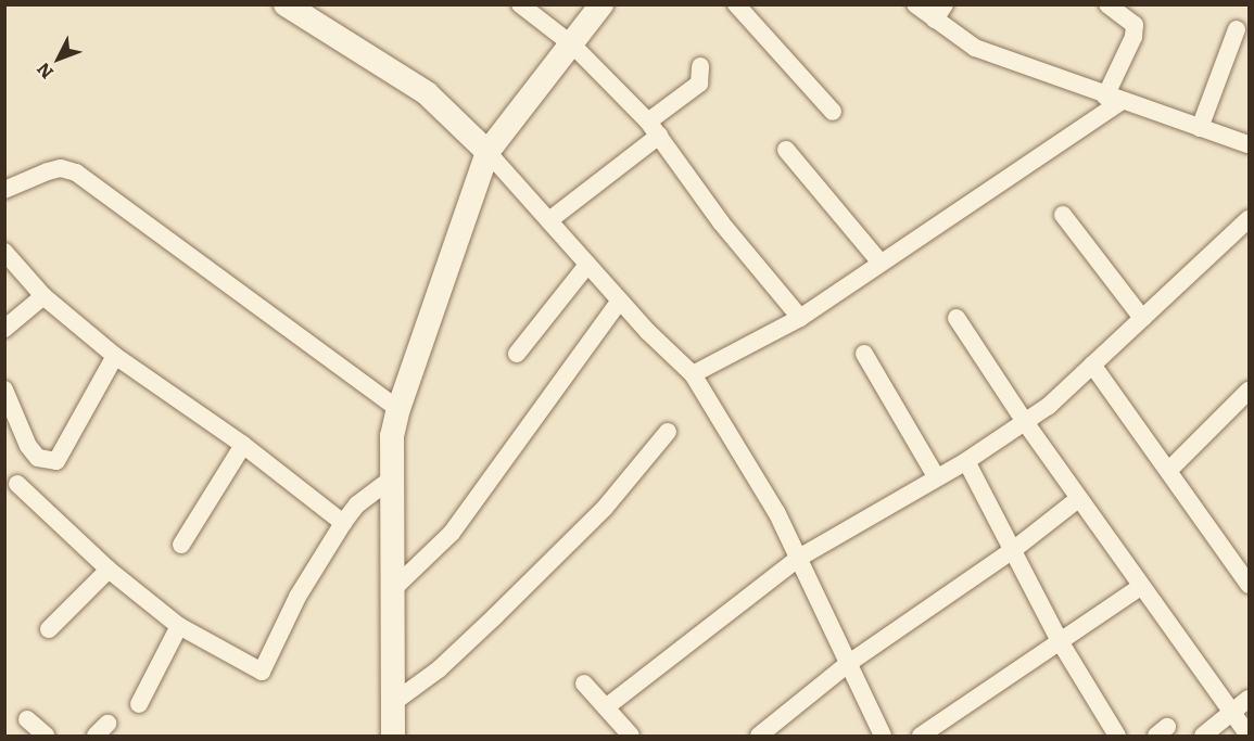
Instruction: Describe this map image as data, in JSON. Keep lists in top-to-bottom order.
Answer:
{
  "north": "bottom left"
}
